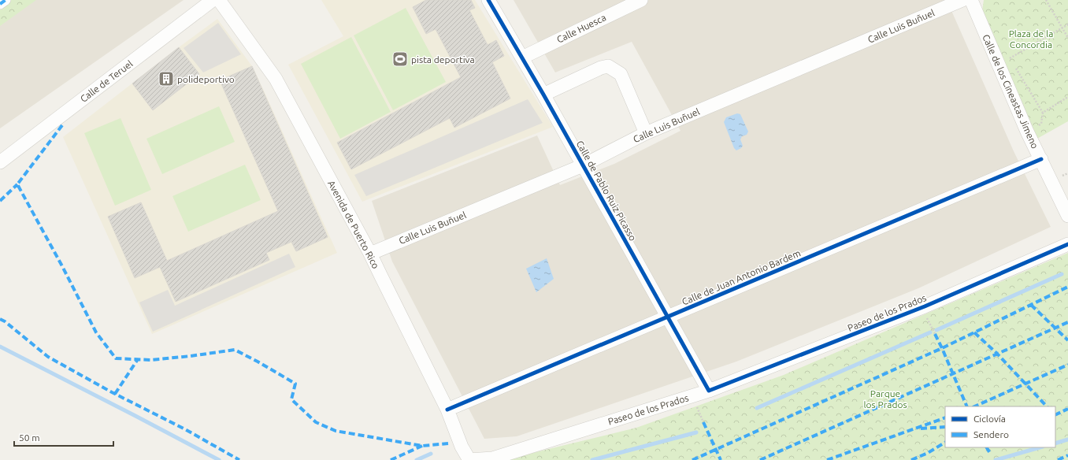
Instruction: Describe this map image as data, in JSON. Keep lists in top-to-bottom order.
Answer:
{
  "streets": {
    "street": [
      "Calle Luis Buñuel",
      "Calle Huesca",
      "Calle de Teruel",
      "Calle de los Cineastas Jimeno",
      "Calle de Pablo Ruiz Picasso",
      "Avenida de Puerto Rico",
      "Calle de Juan Antonio Bardem",
      "Paseo de los Prados"
    ]
  },
  "crossings": [
    ["Calle Luis Buñuel", "Calle de Pablo Ruiz Picasso"],
    ["Calle Luis Buñuel", "Avenida de Puerto Rico"],
    ["Calle Huesca", "Calle de Pablo Ruiz Picasso"],
    ["Calle de los Cineastas Jimeno", "Calle de Juan Antonio Bardem"],
    ["Calle de Pablo Ruiz Picasso", "Calle de Juan Antonio Bardem"],
    ["Calle de Pablo Ruiz Picasso", "Paseo de los Prados"],
    ["Avenida de Puerto Rico", "Calle de Juan Antonio Bardem"],
    ["Avenida de Puerto Rico", "Paseo de los Prados"]
  ],
  "parks": ["Plaza de la Concordia", "Parque los Prados"],
  "places": {
    "sports": ["pista deportiva"],
    "building": ["polideportivo"]
  },
  "legend": ["Ciclovía", "Sendero"],
  "scale_bar": "50 m"
}
